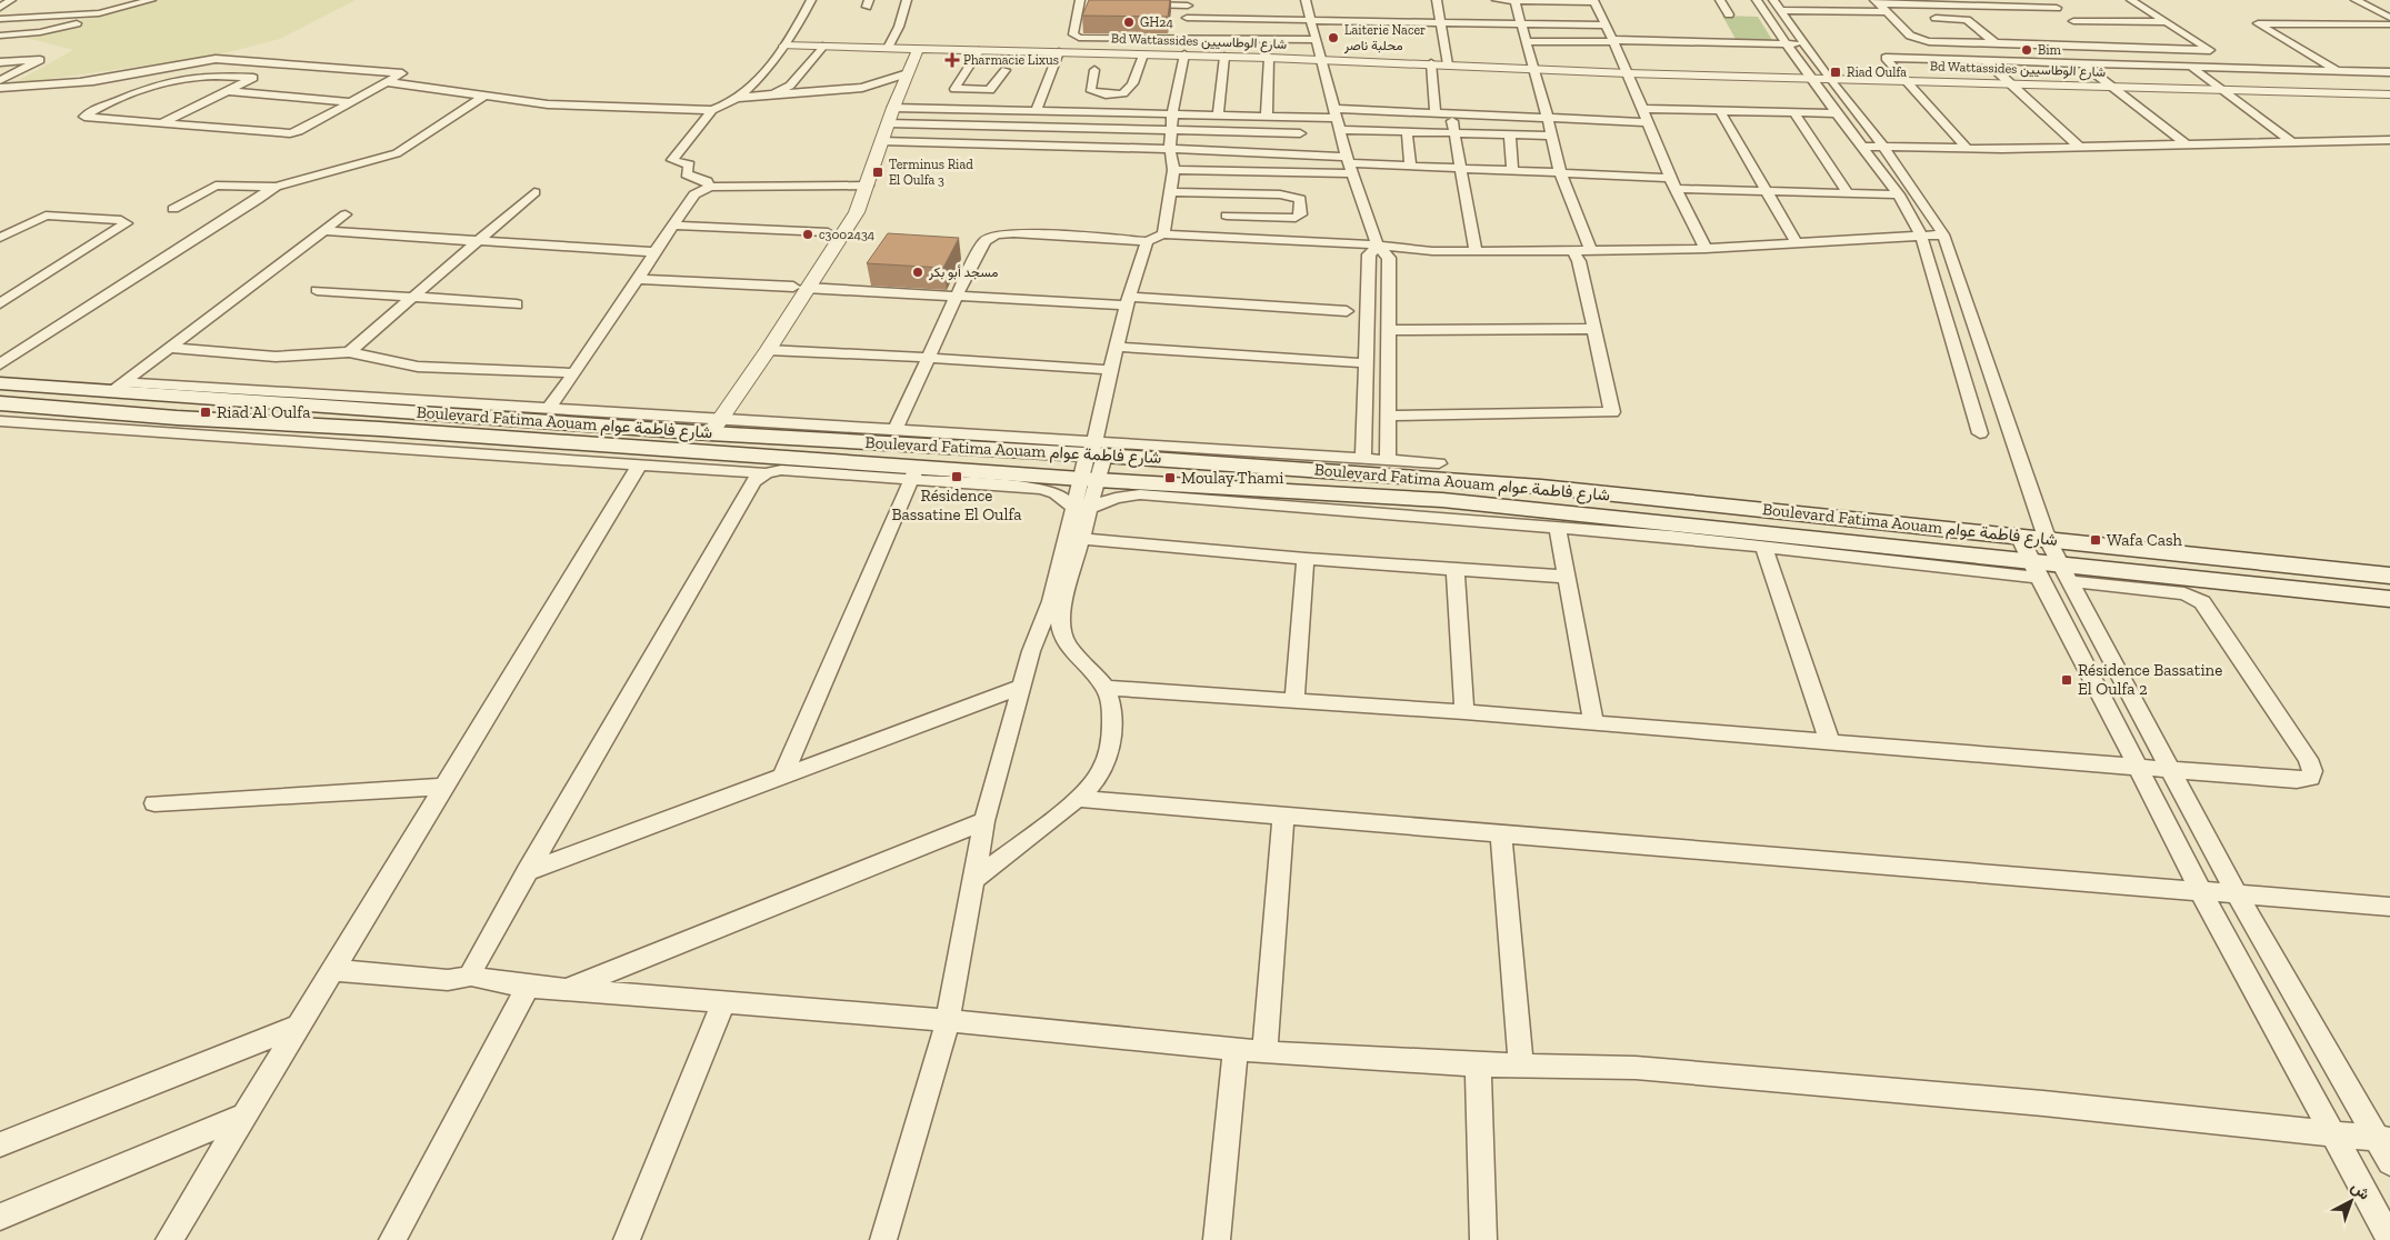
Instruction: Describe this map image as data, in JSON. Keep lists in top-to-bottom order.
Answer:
{
  "streets": {
    "main road": ["Boulevard Fatima Aouam شارع فاطمة عوام"],
    "street": ["Bd Wattassides شارع الوطاسيين"]
  },
  "places": {
    "other": [
      "GH24",
      "Laiterie Nacer محلبة ناصر",
      "Bim",
      "c3002434",
      "مسجد أبو بكر"
    ],
    "health": ["Pharmacie Lixus"],
    "transit": [
      "Riad Oulfa",
      "Terminus Riad El Oulfa 3",
      "Riad Al Oulfa",
      "Résidence Bassatine El Oulfa",
      "Moulay Thami",
      "Wafa Cash",
      "Résidence Bassatine El Oulfa 2"
    ]
  },
  "north": "top right"
}
